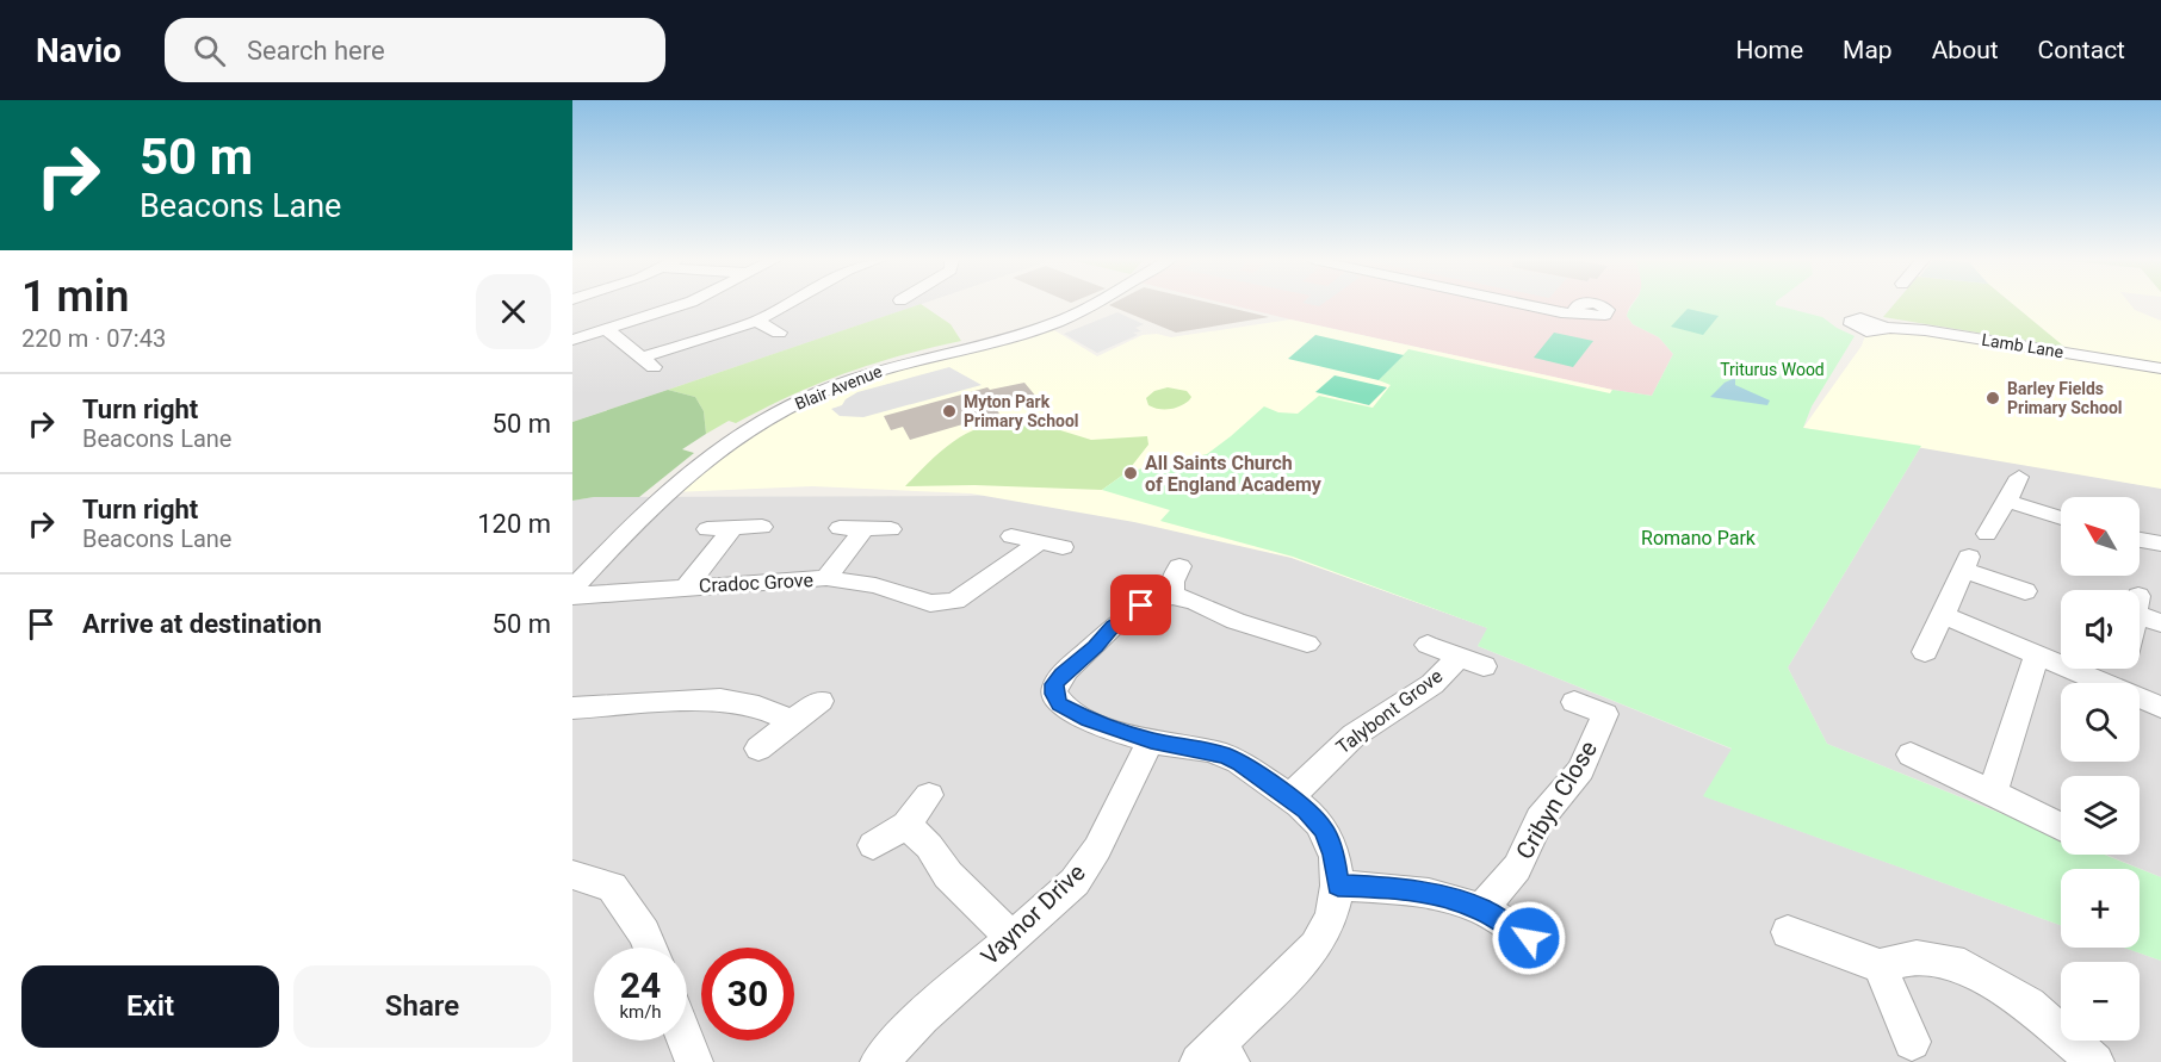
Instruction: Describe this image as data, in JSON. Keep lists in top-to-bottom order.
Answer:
{
  "streets": {
    "street": [
      "Lamb Lane",
      "Blair Avenue",
      "Cradoc Grove",
      "Talybont Grove",
      "Cribyn Close",
      "Vaynor Drive"
    ]
  },
  "parks": ["Triturus Wood", "Romano Park"],
  "places": ["Barley Fields Primary School", "Myton Park Primary School", "All Saints Church of England Academy"],
  "north": "top left",
  "page": {
    "header": "Navio",
    "search": "Search here",
    "nav": [
      "Home",
      "Map",
      "About",
      "Contact"
    ],
    "turn": ["50 m", "Beacons Lane"],
    "heading": ["1 min", "220 m · 07:43"],
    "list": [
      {
        "name": "Turn right",
        "note": "Beacons Lane",
        "value": "50 m"
      },
      {
        "name": "Turn right",
        "note": "Beacons Lane",
        "value": "120 m"
      },
      {
        "name": "Arrive at destination",
        "value": "50 m"
      }
    ],
    "map_buttons": ["+", "−"],
    "speed": "24 km/h",
    "limit": "30",
    "buttons": ["Exit", "Share"]
  }
}
